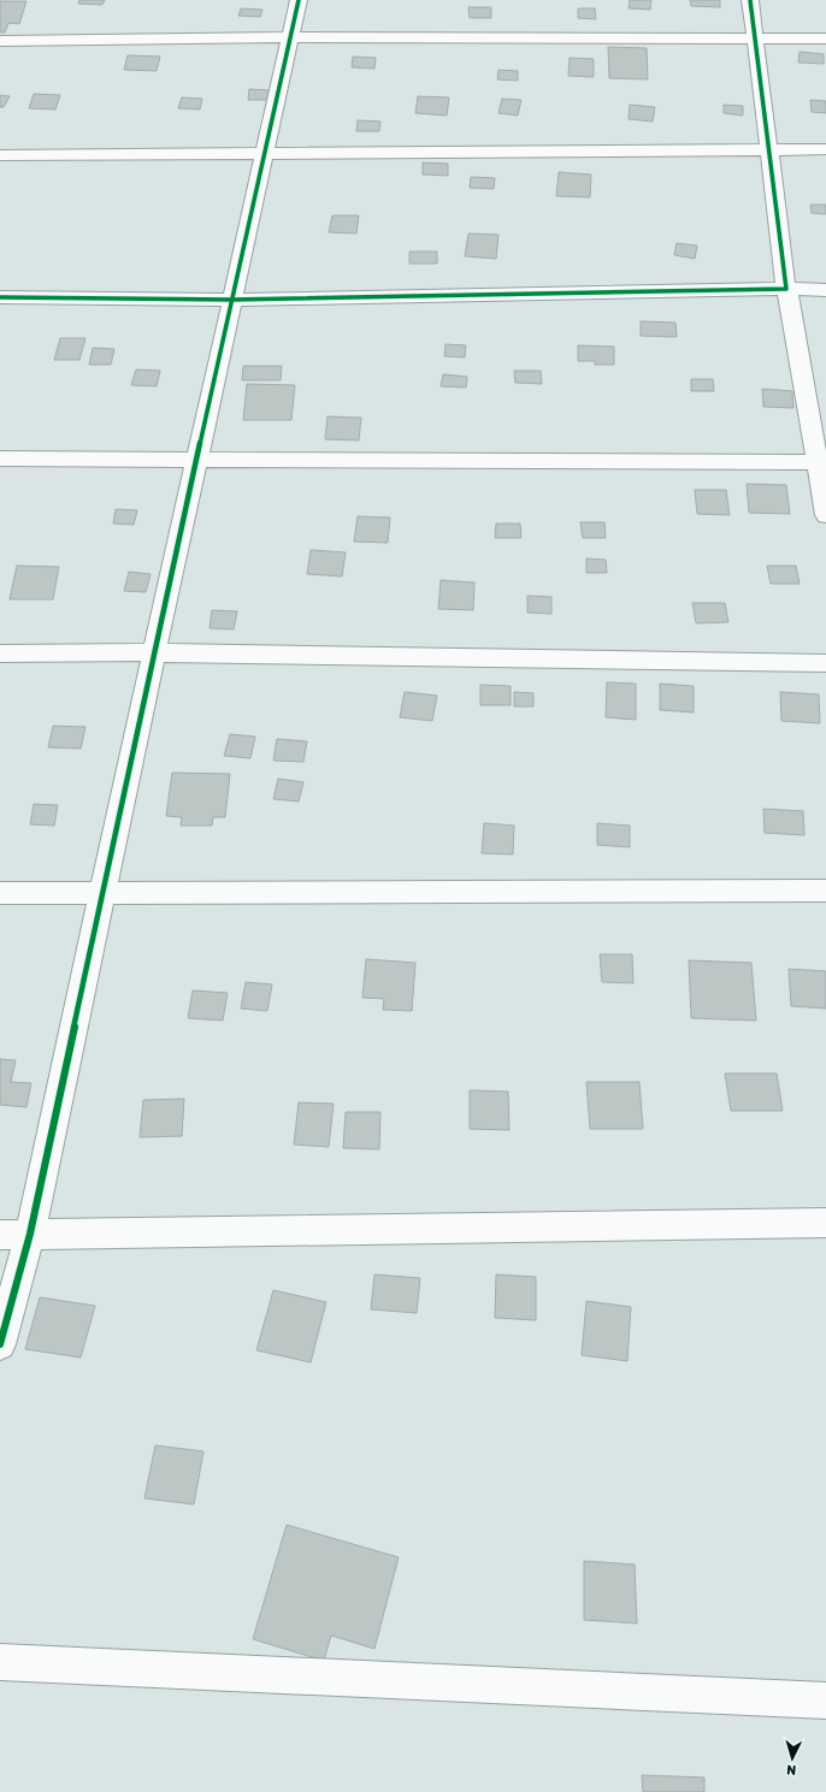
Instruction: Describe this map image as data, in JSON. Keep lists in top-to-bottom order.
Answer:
{
  "north": "bottom"
}
